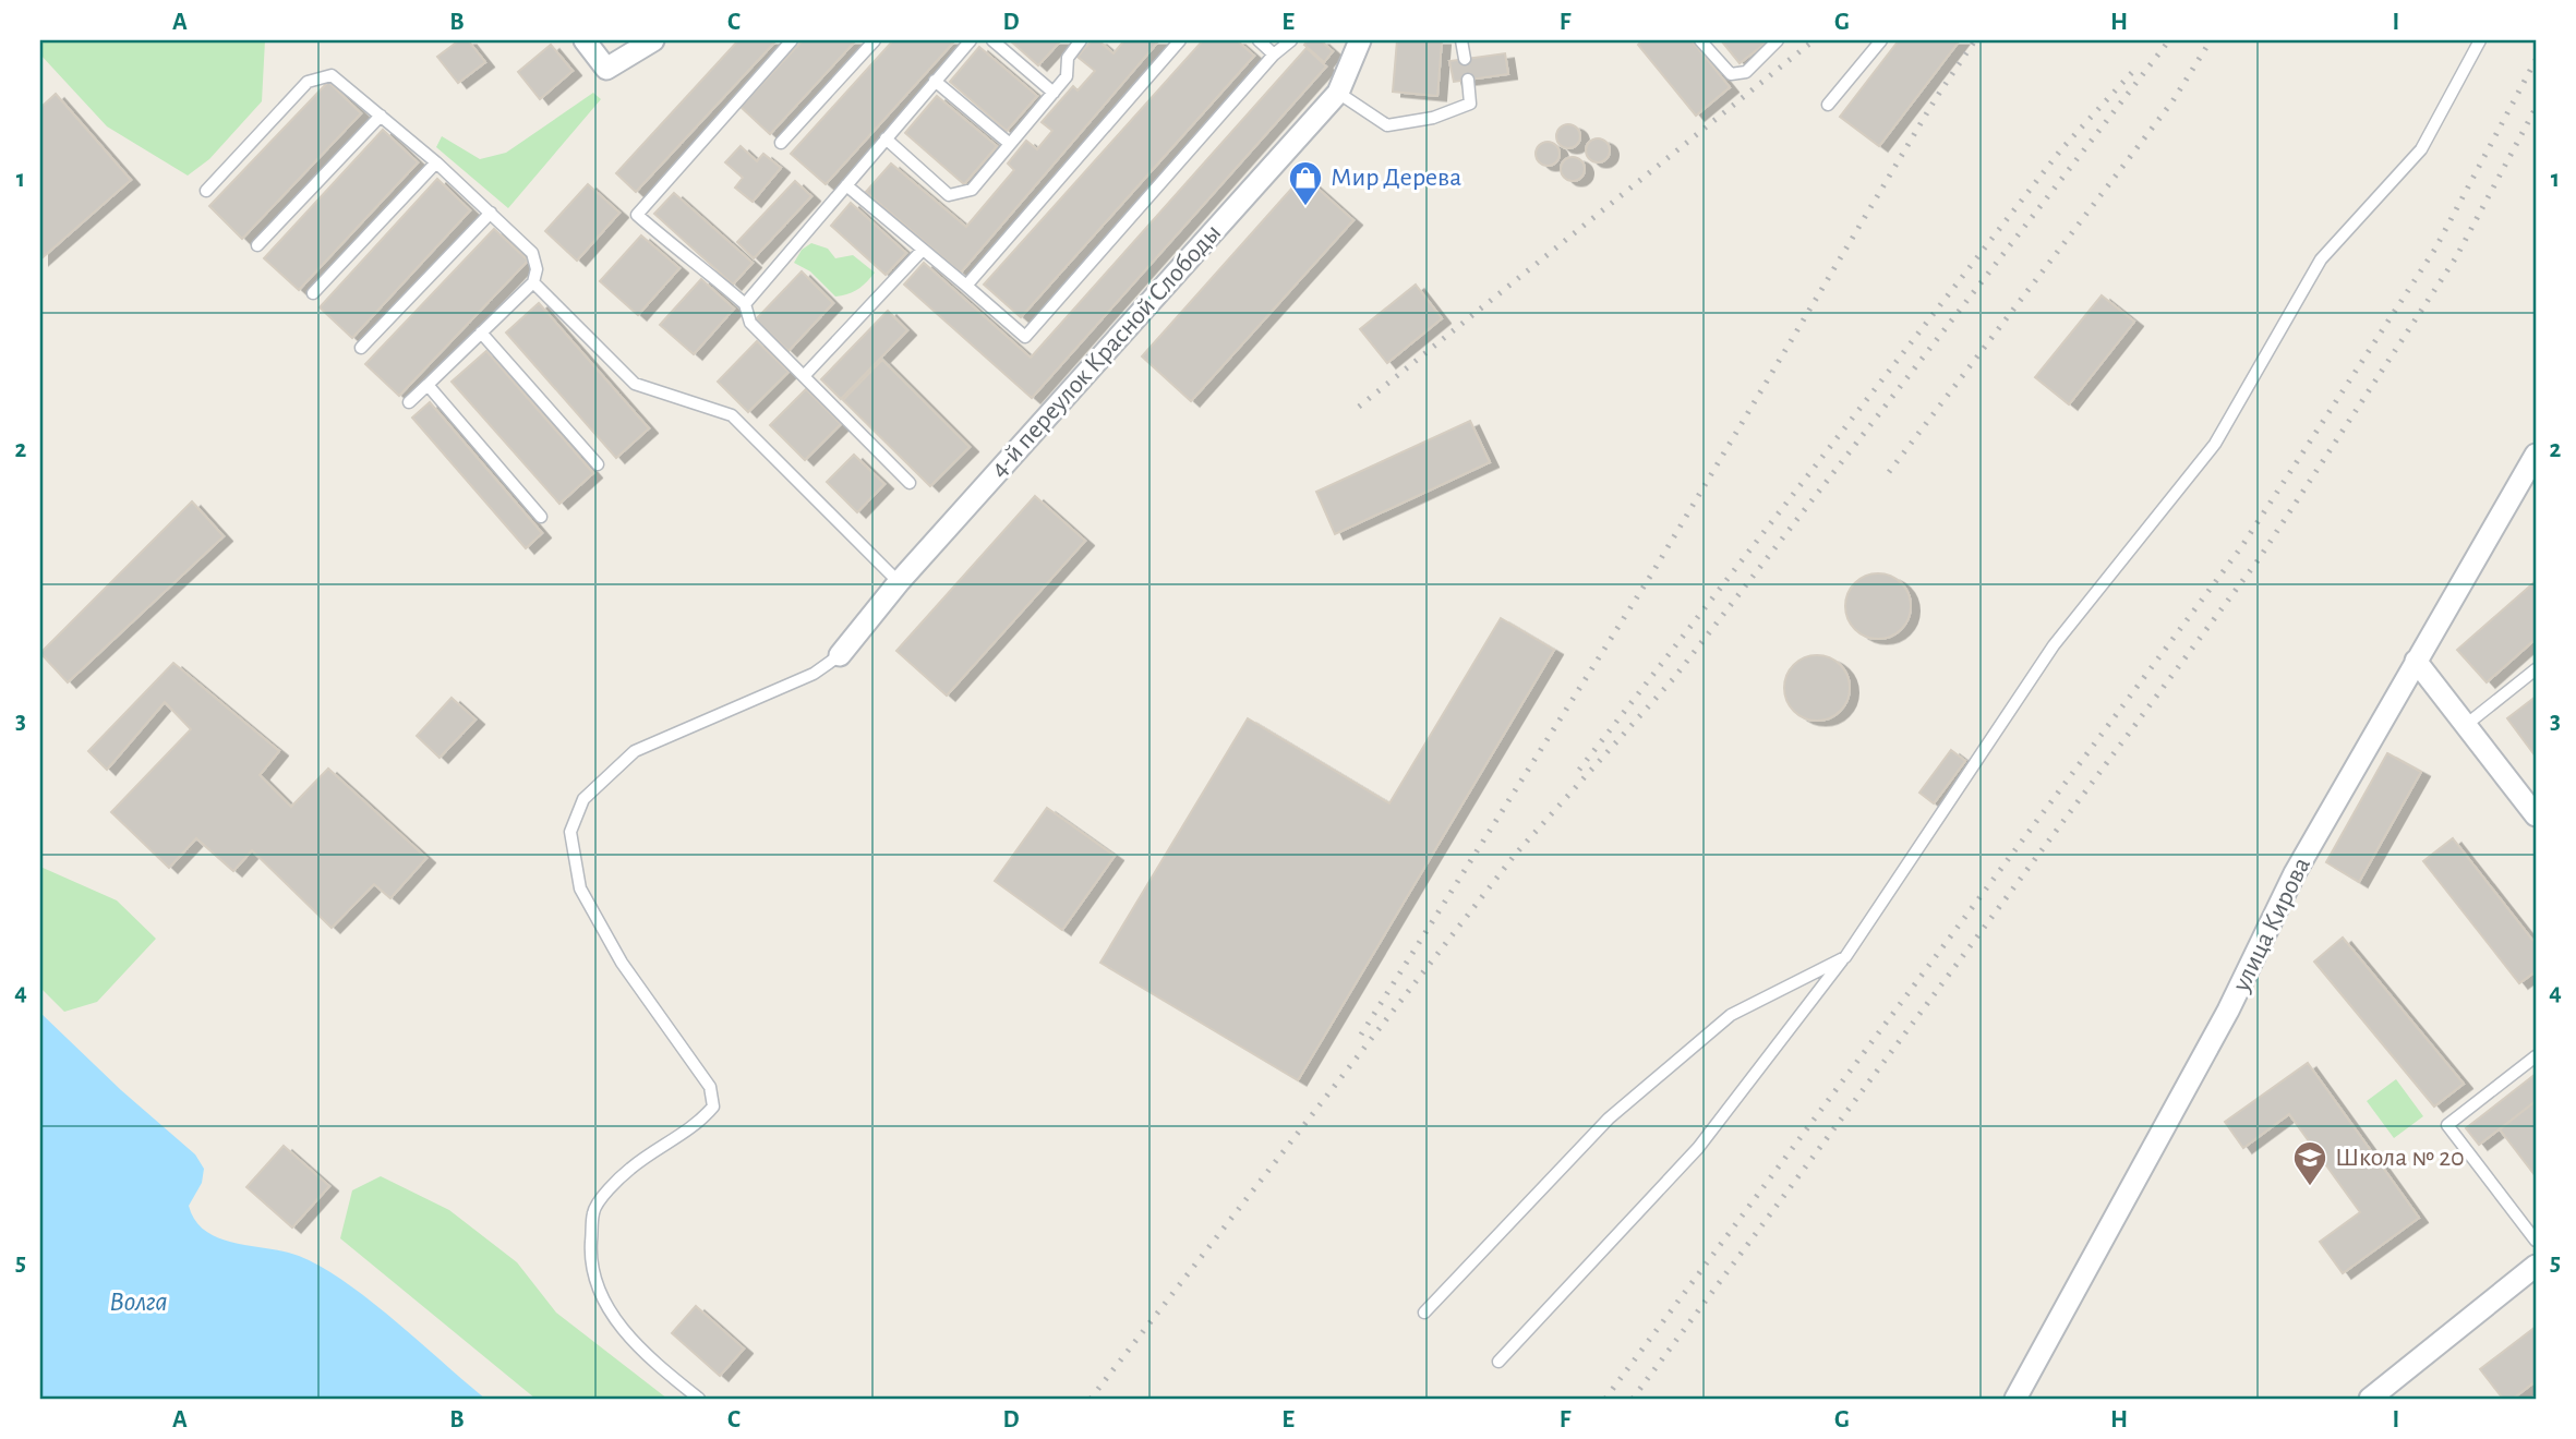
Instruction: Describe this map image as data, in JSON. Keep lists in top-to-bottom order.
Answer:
{
  "streets": {
    "street": ["4-й переулок Красной Слободы", "улица Кирова"]
  },
  "water": ["Волга"],
  "places": {
    "shop": ["Мир Дерева"],
    "school or university": ["Школа № 20"]
  },
  "grid": {
    "columns": [
      "A",
      "B",
      "C",
      "D",
      "E",
      "F",
      "G",
      "H",
      "I"
    ],
    "rows": [
      "1",
      "2",
      "3",
      "4",
      "5"
    ]
  }
}
